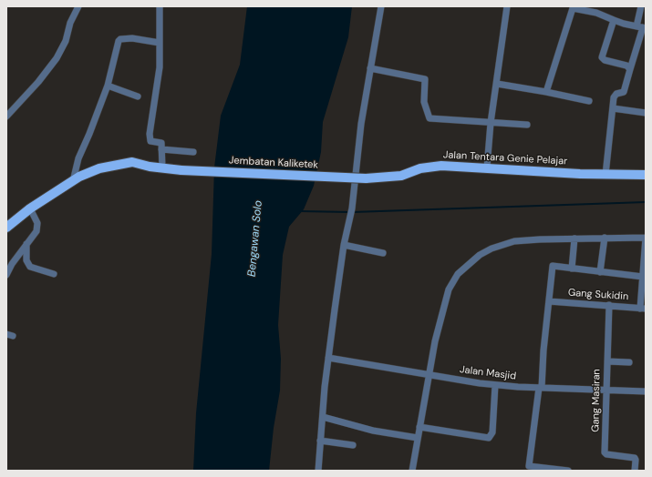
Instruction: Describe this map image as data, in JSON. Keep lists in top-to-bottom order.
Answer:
{
  "streets": {
    "main road": ["Jalan Tentara Genie Pelajar", "Jembatan Kaliketek"],
    "street": ["Gang Sukidin", "Jalan Masjid", "Gang Masiran"]
  },
  "crossings": [
    ["Jalan Tentara Genie Pelajar", "Jembatan Kaliketek"],
    ["Gang Sukidin", "Gang Masiran"],
    ["Jalan Masjid", "Gang Masiran"]
  ],
  "water": ["Bengawan Solo"]
}
